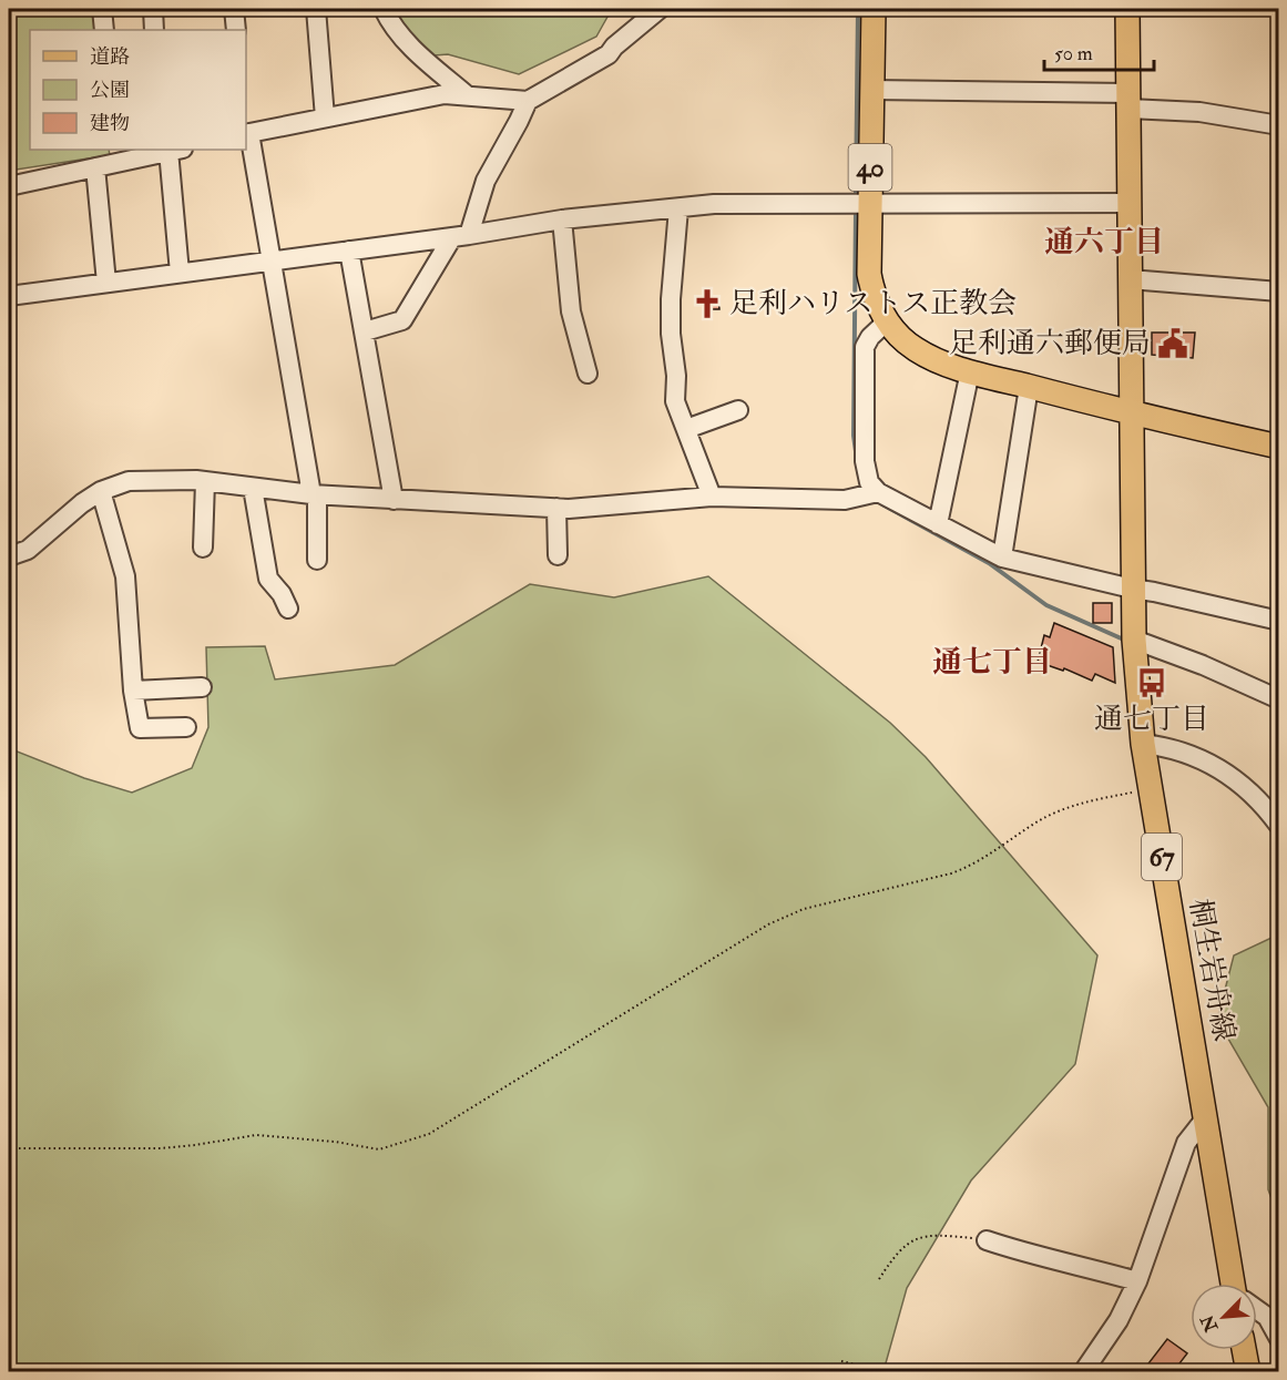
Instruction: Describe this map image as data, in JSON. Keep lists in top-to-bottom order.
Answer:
{
  "streets": {
    "main road": ["40", "67", "桐生岩舟線"]
  },
  "crossings": [
    ["40", "67"],
    ["40", "桐生岩舟線"],
    ["67", "桐生岩舟線"]
  ],
  "districts": ["通六丁目", "通七丁目"],
  "places": {
    "church": ["足利ハリストス正教会"],
    "public building": ["足利通六郵便局"],
    "bus stop": ["通七丁目"]
  },
  "legend": ["道路", "公園", "建物"],
  "scale_bar": "50 m",
  "north": "bottom left"
}
